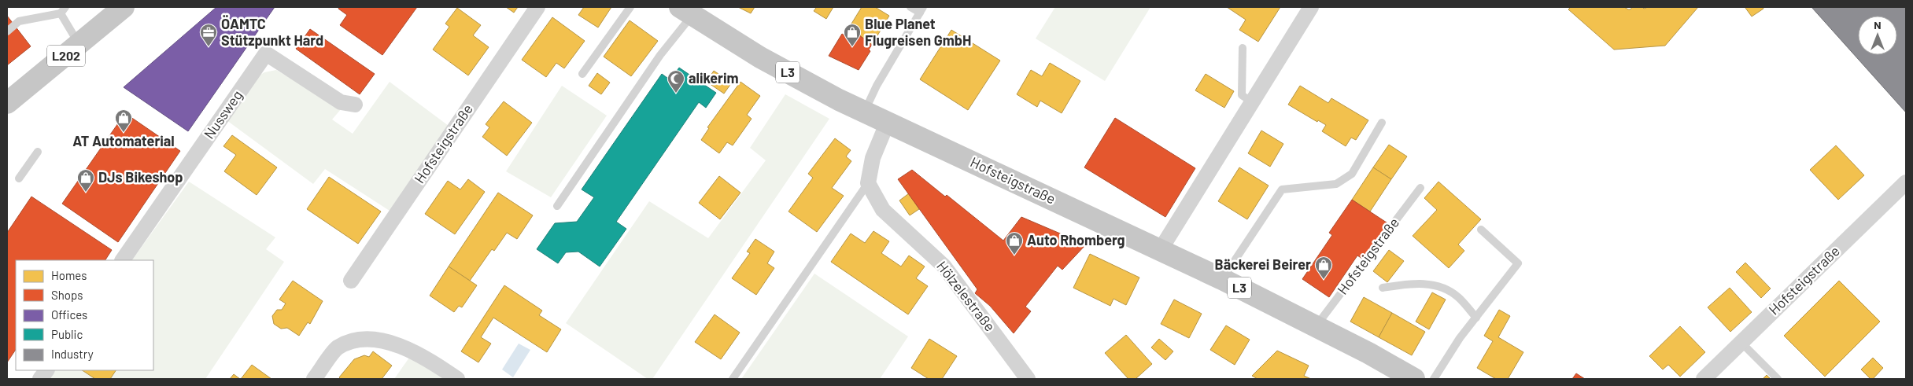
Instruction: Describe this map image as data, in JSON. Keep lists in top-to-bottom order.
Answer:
{
  "streets": {
    "main road": ["L202", "L3", "Hofsteigstraße"],
    "street": ["Nussweg", "Hölzelestraße"]
  },
  "places": {
    "office": ["ÖAMTC Stützpunkt Hard"],
    "shop": [
      "Blue Planet Flugreisen GmbH",
      "AT Automaterial",
      "DJs Bikeshop",
      "Auto Rhomberg",
      "Bäckerei Beirer"
    ],
    "mosque": ["alikerim"]
  },
  "legend": [
    "Homes",
    "Shops",
    "Offices",
    "Public",
    "Industry"
  ],
  "north": "top"
}
